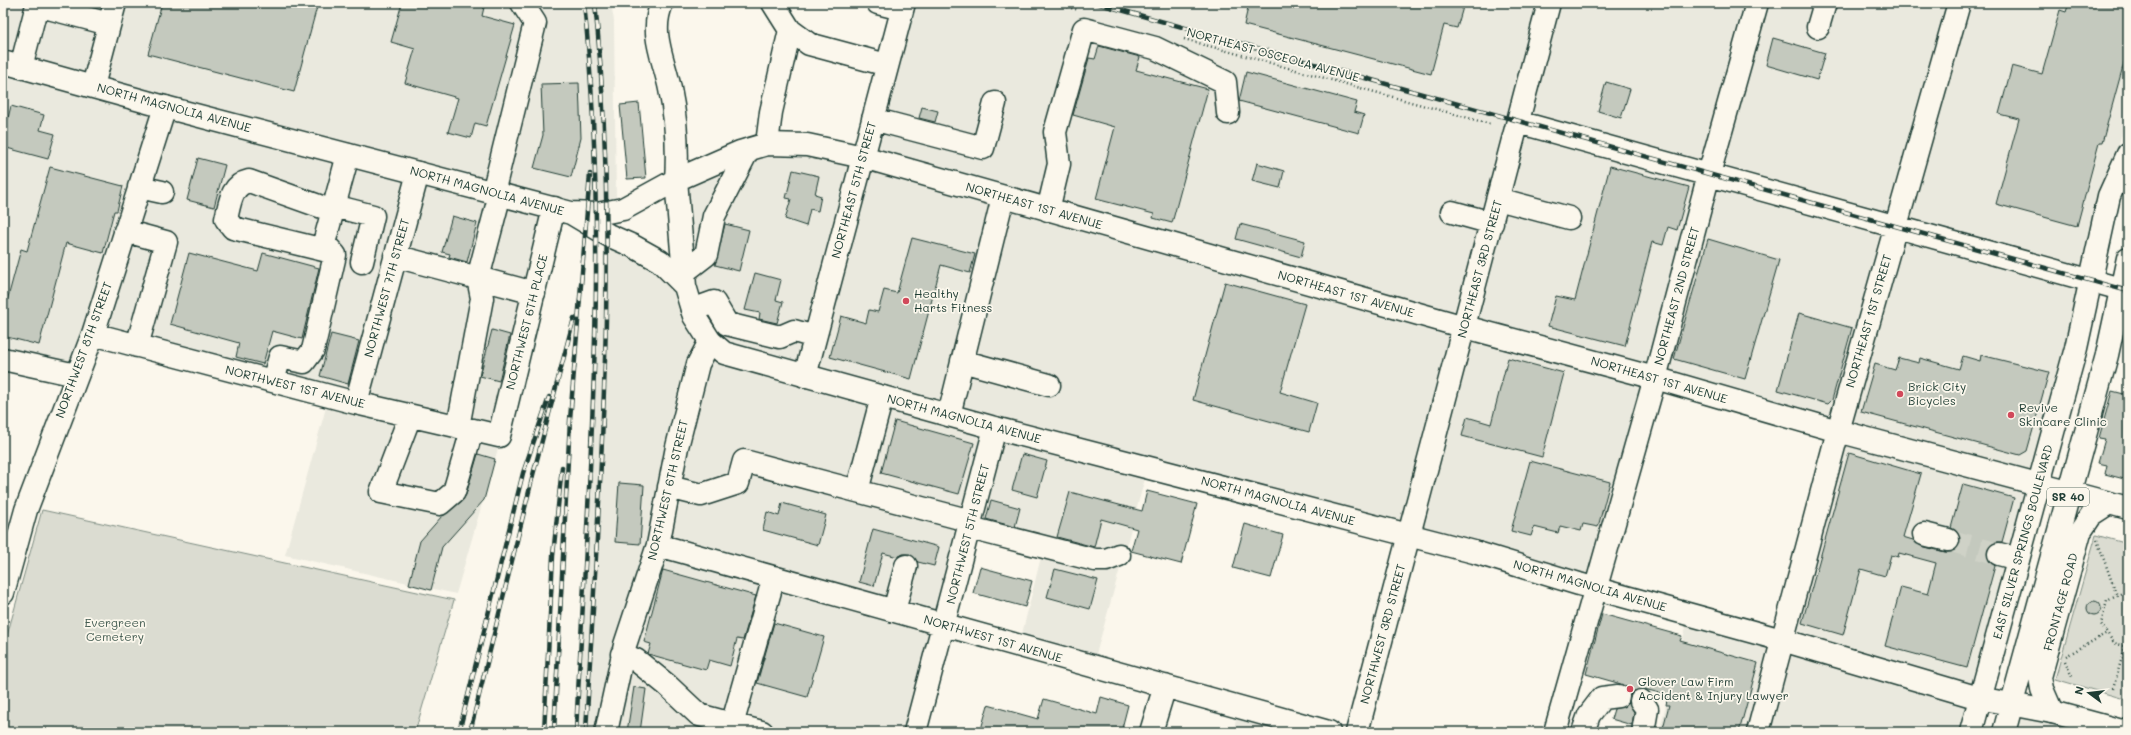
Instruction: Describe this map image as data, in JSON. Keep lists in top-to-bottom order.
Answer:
{
  "streets": {
    "street": [
      "NORTH MAGNOLIA AVENUE",
      "NORTHEAST 5TH STREET",
      "NORTHEAST 1ST AVENUE",
      "NORTHEAST 3RD STREET",
      "NORTHWEST 7TH STREET",
      "NORTHEAST 2ND STREET",
      "NORTHEAST 1ST STREET",
      "NORTHWEST 6TH PLACE",
      "NORTHWEST 8TH STREET",
      "NORTHWEST 1ST AVENUE",
      "NORTHWEST 6TH STREET",
      "SR 40",
      "NORTHWEST 5TH STREET",
      "EAST SILVER SPRINGS BOULEVARD",
      "FRONTAGE ROAD",
      "NORTHWEST 3RD STREET"
    ],
    "path": ["NORTHEAST OSCEOLA AVENUE"]
  },
  "crossings": [
    ["NORTH MAGNOLIA AVENUE", "NORTHEAST 5TH STREET"],
    ["NORTH MAGNOLIA AVENUE", "NORTHEAST 1ST AVENUE"],
    ["NORTH MAGNOLIA AVENUE", "NORTHEAST 3RD STREET"],
    ["NORTH MAGNOLIA AVENUE", "NORTHWEST 7TH STREET"],
    ["NORTH MAGNOLIA AVENUE", "NORTHEAST 2ND STREET"],
    ["NORTH MAGNOLIA AVENUE", "NORTHEAST 1ST STREET"],
    ["NORTH MAGNOLIA AVENUE", "NORTHWEST 6TH PLACE"],
    ["NORTH MAGNOLIA AVENUE", "NORTHWEST 8TH STREET"],
    ["NORTH MAGNOLIA AVENUE", "NORTHWEST 6TH STREET"],
    ["NORTH MAGNOLIA AVENUE", "SR 40"],
    ["NORTH MAGNOLIA AVENUE", "NORTHWEST 5TH STREET"],
    ["NORTH MAGNOLIA AVENUE", "EAST SILVER SPRINGS BOULEVARD"],
    ["NORTH MAGNOLIA AVENUE", "FRONTAGE ROAD"],
    ["NORTH MAGNOLIA AVENUE", "NORTHWEST 3RD STREET"],
    ["NORTHEAST 5TH STREET", "NORTHEAST 1ST AVENUE"],
    ["NORTHEAST 1ST AVENUE", "NORTHEAST 3RD STREET"],
    ["NORTHEAST 1ST AVENUE", "NORTHEAST 2ND STREET"],
    ["NORTHEAST 1ST AVENUE", "NORTHEAST 1ST STREET"],
    ["NORTHEAST 1ST AVENUE", "NORTHWEST 6TH PLACE"],
    ["NORTHEAST 1ST AVENUE", "SR 40"],
    ["NORTHEAST 1ST AVENUE", "EAST SILVER SPRINGS BOULEVARD"],
    ["NORTHEAST 1ST AVENUE", "FRONTAGE ROAD"],
    ["NORTHEAST 3RD STREET", "NORTHWEST 3RD STREET"],
    ["NORTHWEST 7TH STREET", "NORTHWEST 1ST AVENUE"],
    ["NORTHWEST 6TH PLACE", "NORTHWEST 1ST AVENUE"],
    ["NORTHWEST 8TH STREET", "NORTHWEST 1ST AVENUE"],
    ["NORTHWEST 1ST AVENUE", "NORTHWEST 6TH STREET"],
    ["NORTHWEST 1ST AVENUE", "NORTHWEST 5TH STREET"],
    ["SR 40", "EAST SILVER SPRINGS BOULEVARD"]
  ],
  "parks": ["Evergreen Cemetery"],
  "places": [
    "Healthy Harts Fitness",
    "Brick City Bicycles",
    "Revive Skincare Clinic",
    "Glover Law Firm Accident & Injury Lawyer"
  ],
  "north": "left"
}
